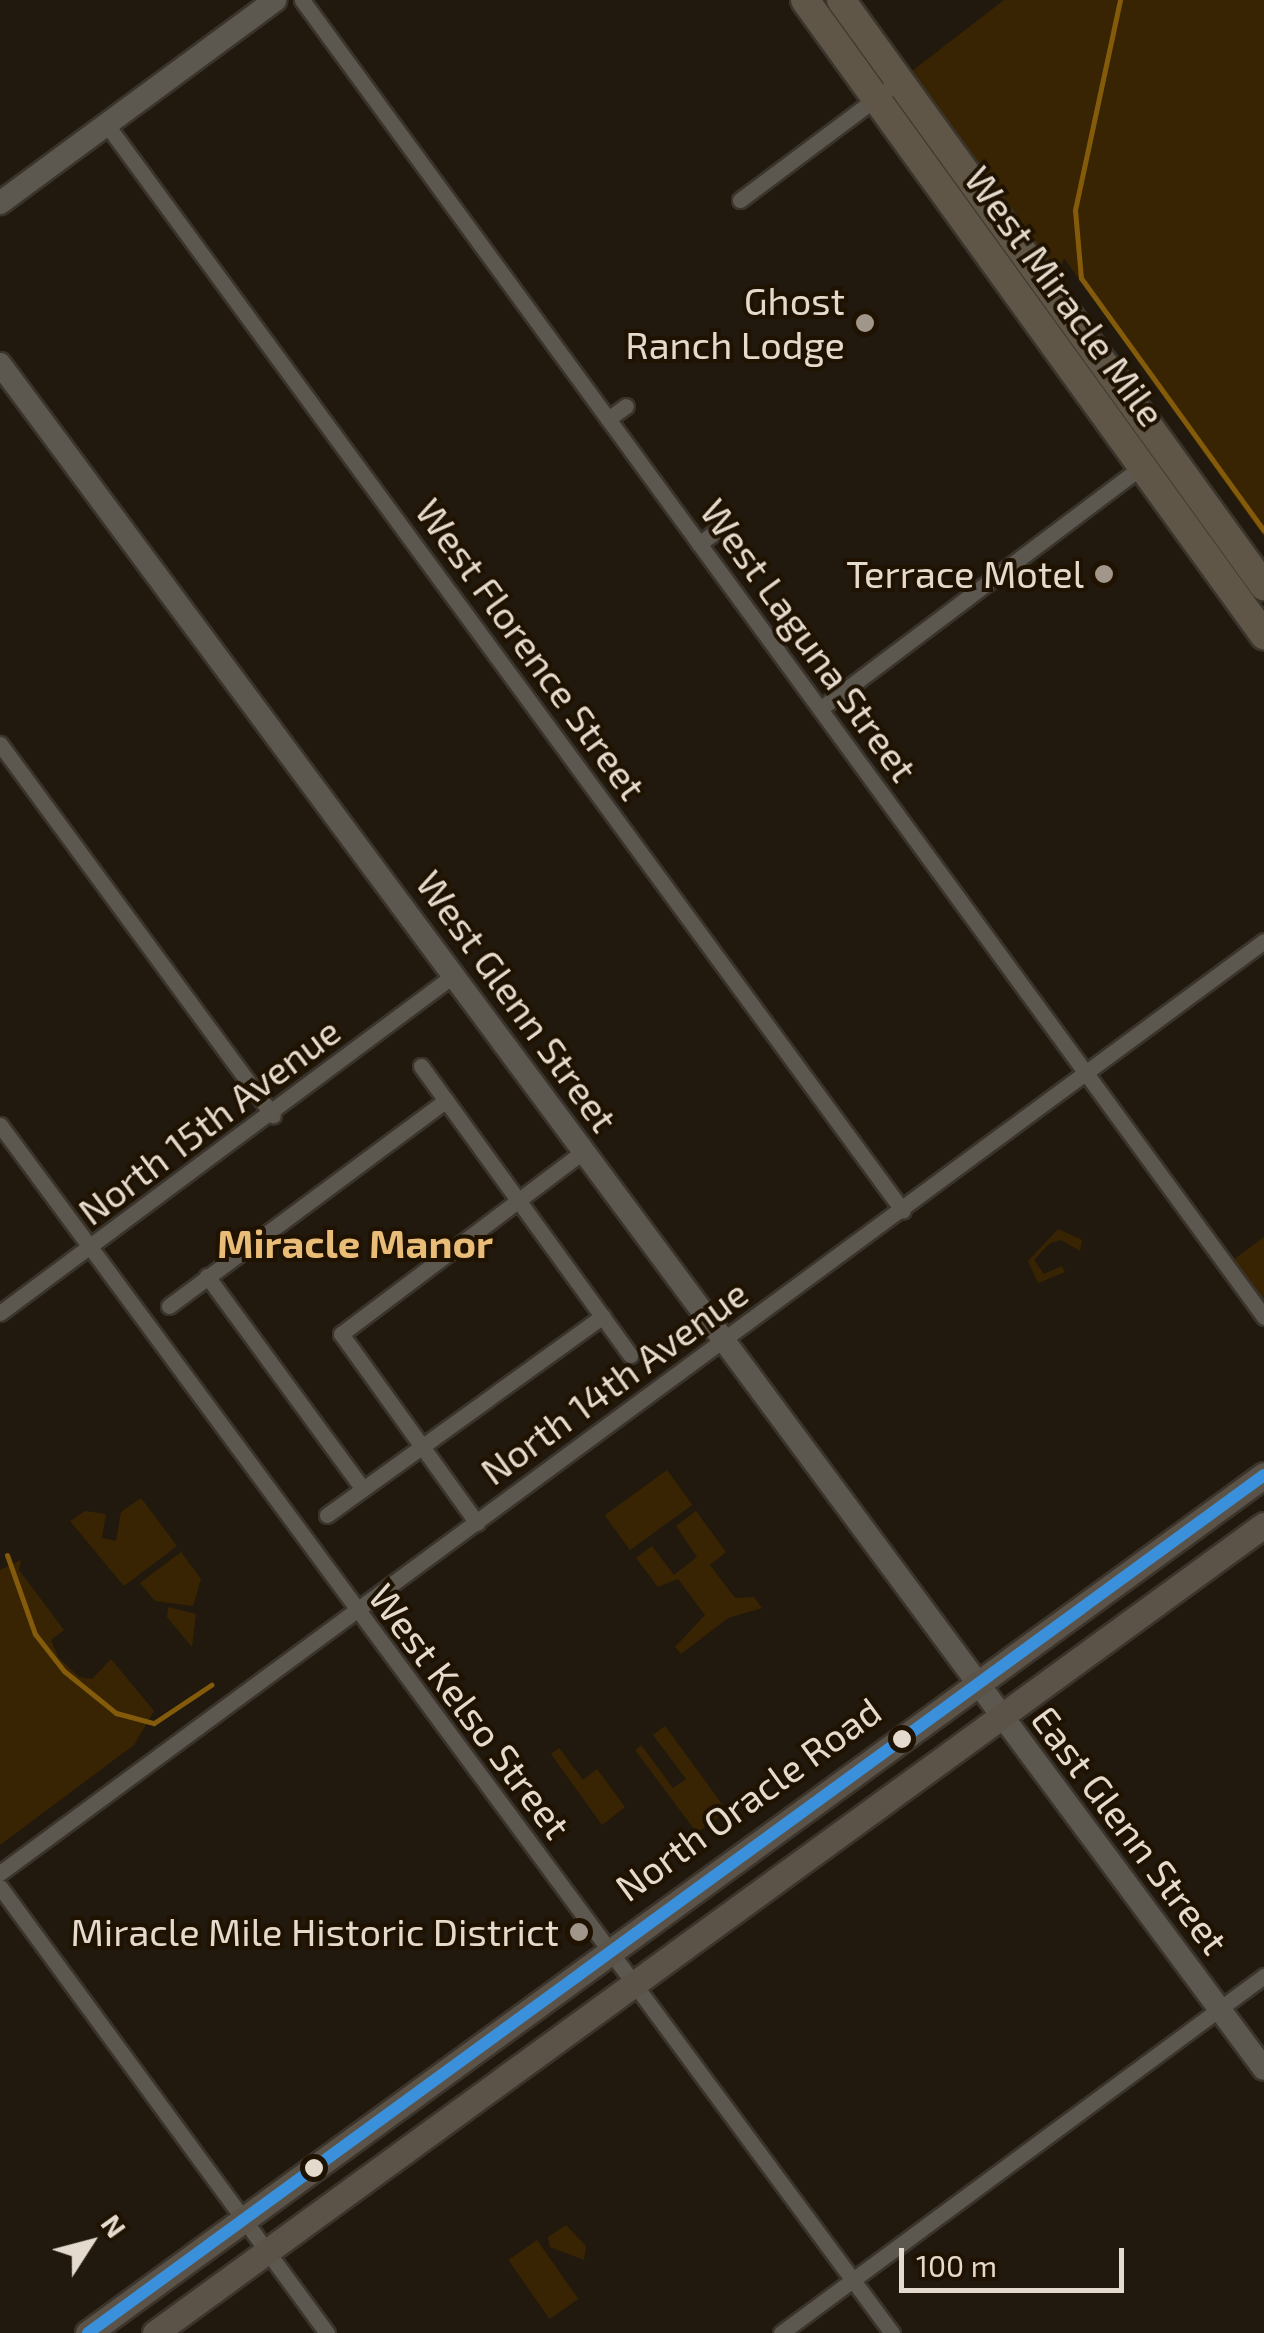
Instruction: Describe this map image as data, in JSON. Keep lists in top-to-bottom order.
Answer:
{
  "streets": {
    "highway": ["West Miracle Mile"],
    "main road": ["North Oracle Road"],
    "street": [
      "West Laguna Street",
      "West Florence Street",
      "West Glenn Street",
      "North 15th Avenue",
      "North 14th Avenue",
      "West Kelso Street",
      "East Glenn Street"
    ]
  },
  "crossings": [
    ["West Laguna Street", "North 14th Avenue"],
    ["West Florence Street", "North 14th Avenue"],
    ["West Glenn Street", "North 15th Avenue"],
    ["West Glenn Street", "North 14th Avenue"],
    ["West Glenn Street", "North Oracle Road"],
    ["West Glenn Street", "East Glenn Street"],
    ["North 15th Avenue", "West Kelso Street"],
    ["North 14th Avenue", "West Kelso Street"],
    ["West Kelso Street", "North Oracle Road"],
    ["North Oracle Road", "East Glenn Street"]
  ],
  "districts": ["Miracle Manor"],
  "places": ["Ghost Ranch Lodge", "Terrace Motel", "Miracle Mile Historic District"],
  "scale_bar": "100 m",
  "north": "top right"
}
